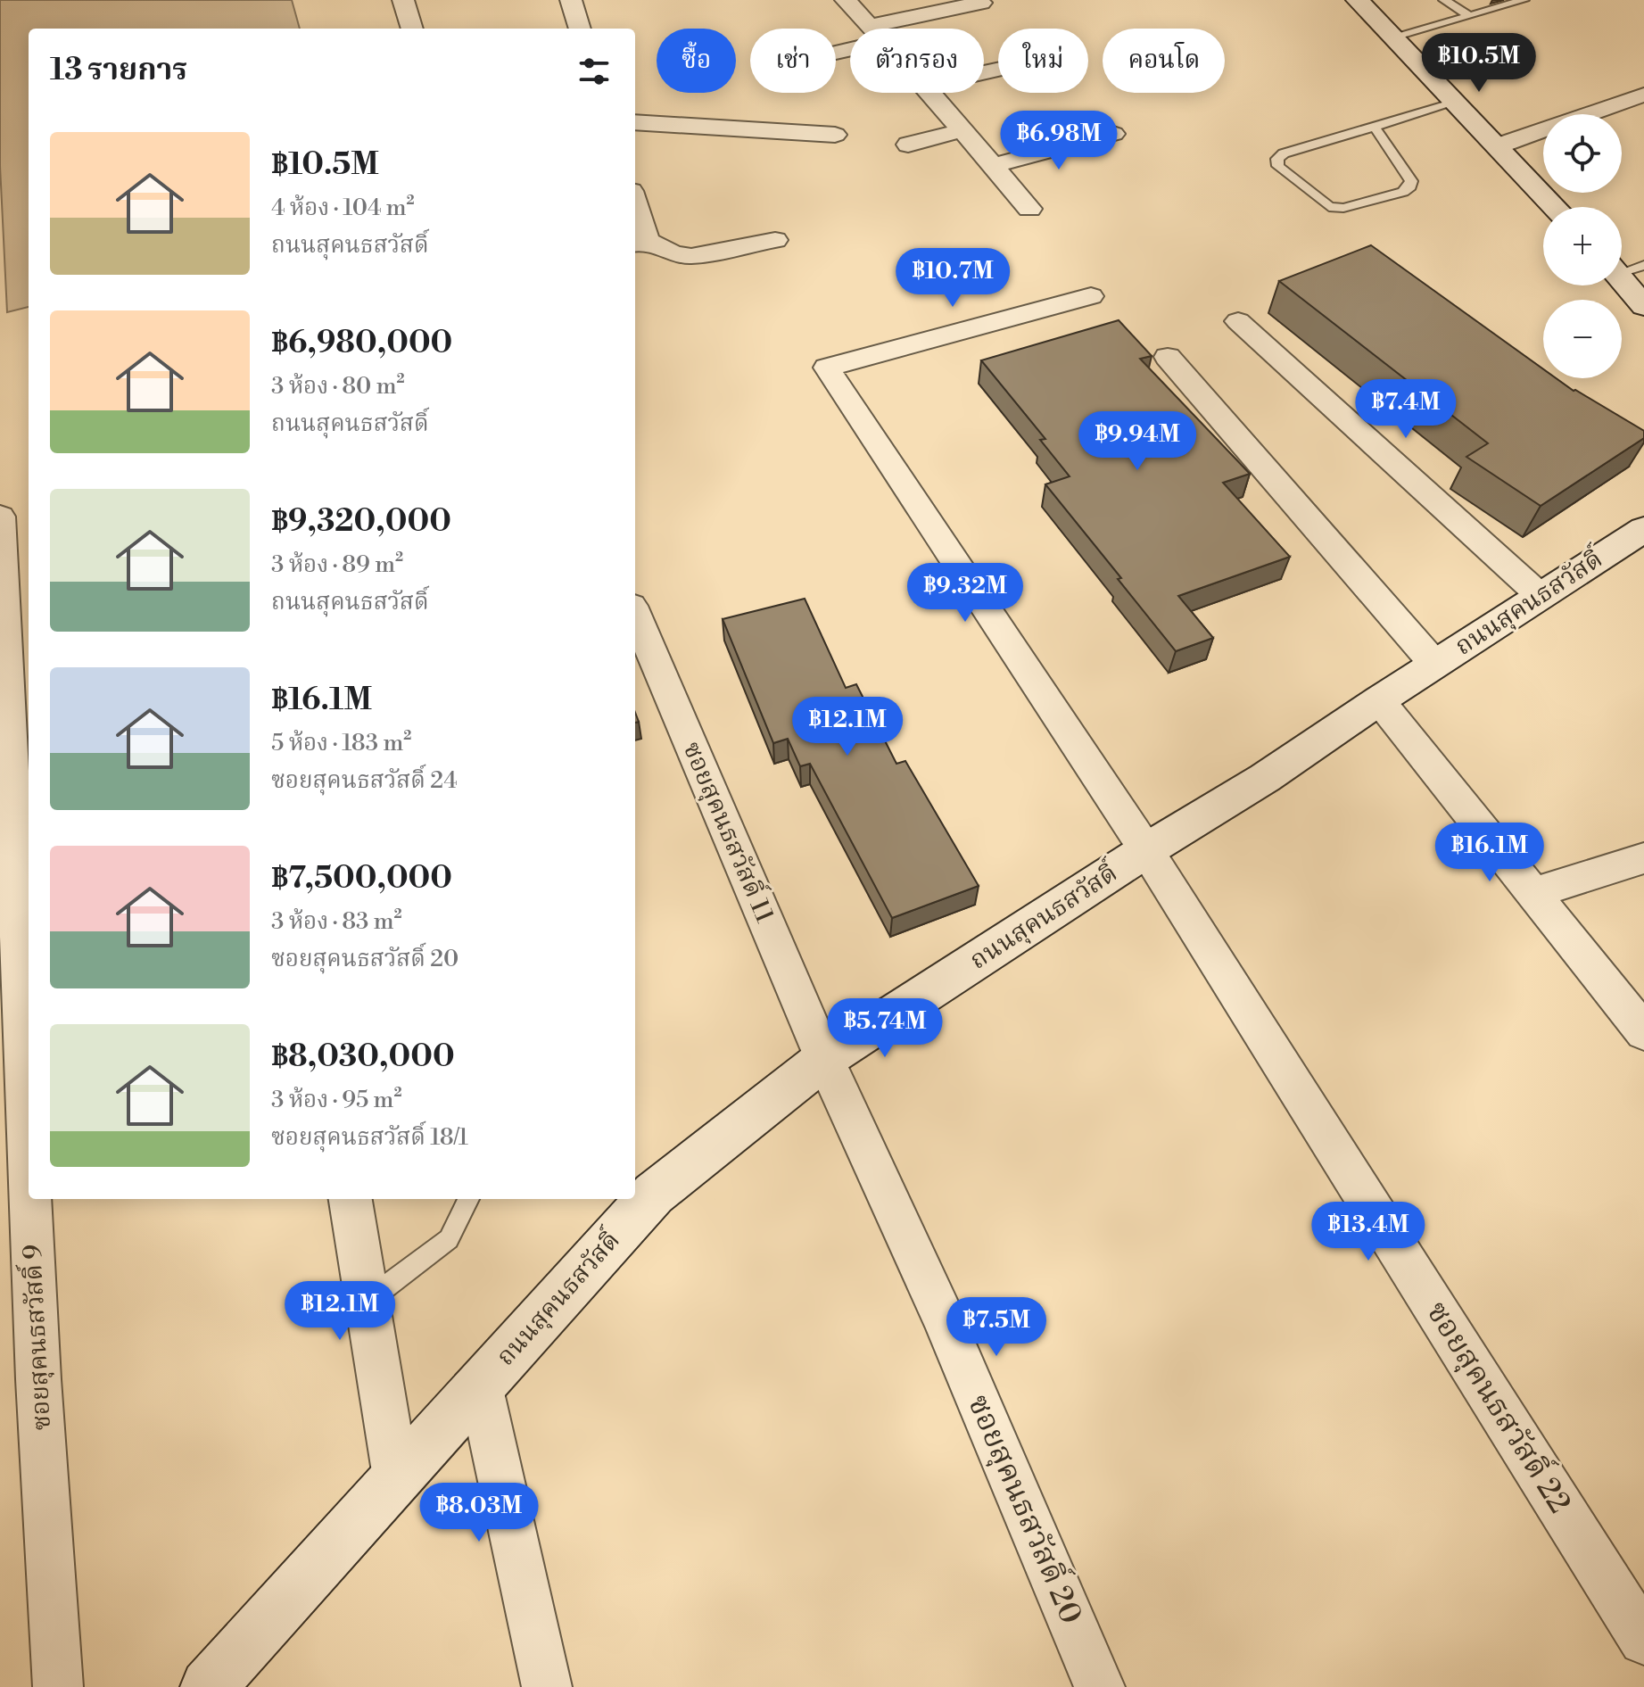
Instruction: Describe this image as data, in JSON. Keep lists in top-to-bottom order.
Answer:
{
  "streets": {
    "main road": ["ถนนสุคนธสวัสดิ์"],
    "street": [
      "ซอยสุคนธสวัสดิ์ 11",
      "ซอยสุคนธสวัสดิ์ 9",
      "ซอยสุคนธสวัสดิ์ 22",
      "ซอยสุคนธสวัสดิ์ 20"
    ]
  },
  "crossings": [
    ["ถนนสุคนธสวัสดิ์", "ซอยสุคนธสวัสดิ์ 11"],
    ["ถนนสุคนธสวัสดิ์", "ซอยสุคนธสวัสดิ์ 22"],
    ["ถนนสุคนธสวัสดิ์", "ซอยสุคนธสวัสดิ์ 20"],
    ["ซอยสุคนธสวัสดิ์ 11", "ซอยสุคนธสวัสดิ์ 20"]
  ],
  "page": {
    "chip": [
      "ซื้อ",
      "เช่า",
      "ตัวกรอง",
      "ใหม่",
      "คอนโด"
    ],
    "heading": "13 รายการ",
    "price": [
      "฿10.5M",
      "฿6.98M",
      "฿10.7M",
      "฿7.4M",
      "฿9.94M",
      "฿9.32M",
      "฿12.1M",
      "฿16.1M",
      "฿5.74M",
      "฿13.4M",
      "฿12.1M",
      "฿7.5M",
      "฿8.03M"
    ],
    "map_buttons": ["+", "−"],
    "list": [
      {
        "name": "฿10.5M",
        "note": "4 ห้อง · 104 m² · ถนนสุคนธสวัสดิ์"
      },
      {
        "name": "฿6,980,000",
        "note": "3 ห้อง · 80 m² · ถนนสุคนธสวัสดิ์"
      },
      {
        "name": "฿9,320,000",
        "note": "3 ห้อง · 89 m² · ถนนสุคนธสวัสดิ์"
      },
      {
        "name": "฿16.1M",
        "note": "5 ห้อง · 183 m² · ซอยสุคนธสวัสดิ์ 24"
      },
      {
        "name": "฿7,500,000",
        "note": "3 ห้อง · 83 m² · ซอยสุคนธสวัสดิ์ 20"
      },
      {
        "name": "฿8,030,000",
        "note": "3 ห้อง · 95 m² · ซอยสุคนธสวัสดิ์ 18/1"
      }
    ]
  }
}
